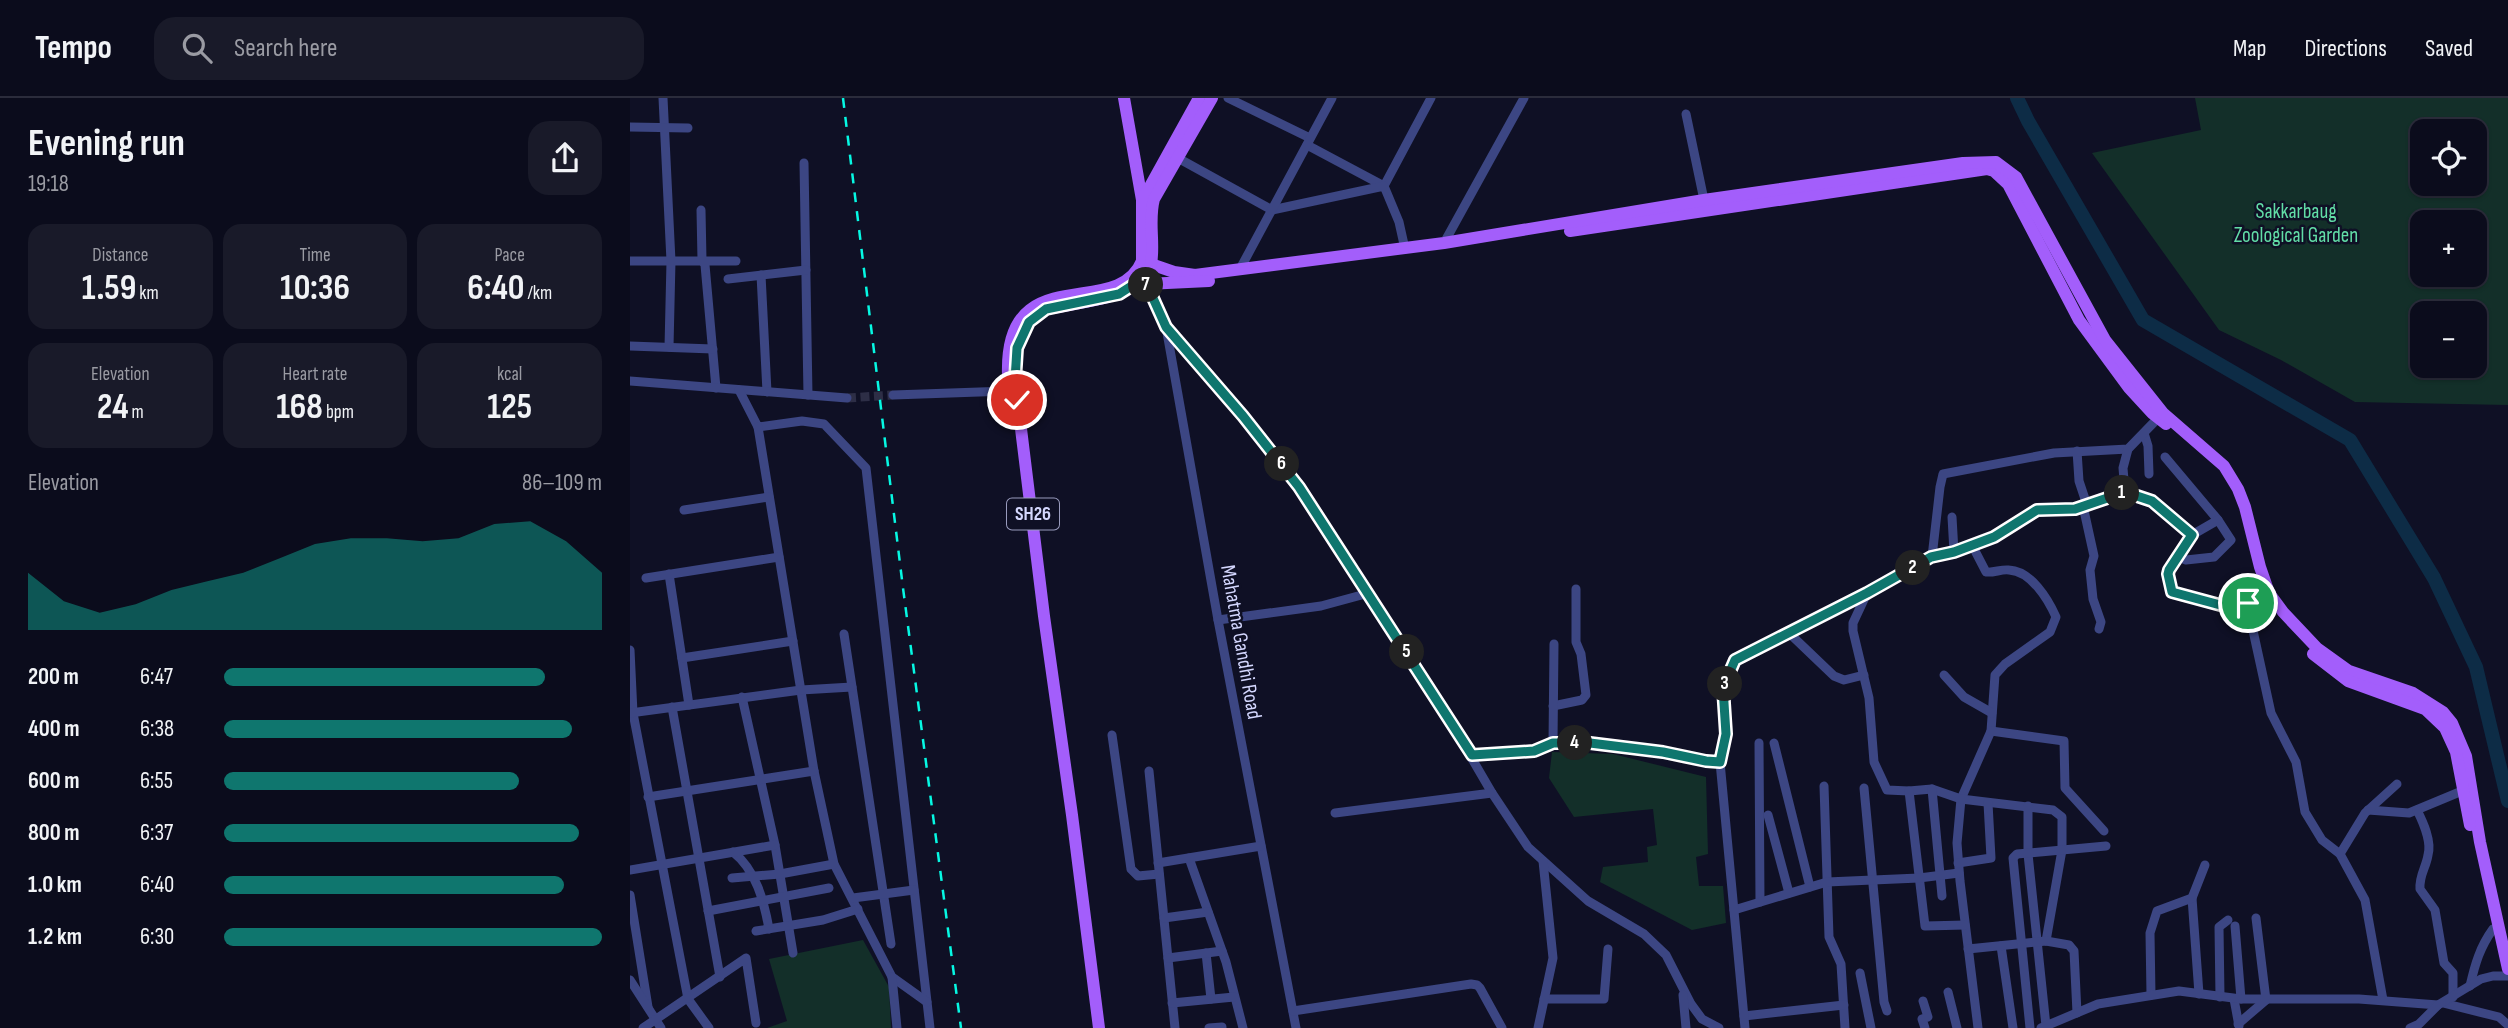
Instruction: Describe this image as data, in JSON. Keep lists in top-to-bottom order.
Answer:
{
  "streets": {
    "main road": ["SH26"],
    "street": ["Mahatma Gandhi Road"]
  },
  "crossings": [
    ["SH26", "Mahatma Gandhi Road"]
  ],
  "parks": ["Sakkarbaug Zoological Garden"],
  "page": {
    "header": "Tempo",
    "search": "Search here",
    "nav": ["Map", "Directions", "Saved"],
    "heading": ["Evening run", "19:18"],
    "map_buttons": ["+", "−"],
    "stats": [
      ["Distance", "1.59 km"],
      ["Time", "10:36"],
      ["Pace", "6:40 /km"],
      ["Elevation", "24 m"],
      ["Heart rate", "168 bpm"],
      ["kcal", "125"]
    ],
    "pins": [
      "7",
      "6",
      "1",
      "2",
      "5",
      "3",
      "4"
    ],
    "chart": ["Elevation", "86–109 m"],
    "list": [
      {
        "name": "200 m",
        "note": "6:47"
      },
      {
        "name": "400 m",
        "note": "6:38"
      },
      {
        "name": "600 m",
        "note": "6:55"
      },
      {
        "name": "800 m",
        "note": "6:37"
      },
      {
        "name": "1.0 km",
        "note": "6:40"
      },
      {
        "name": "1.2 km",
        "note": "6:30"
      }
    ]
  }
}
